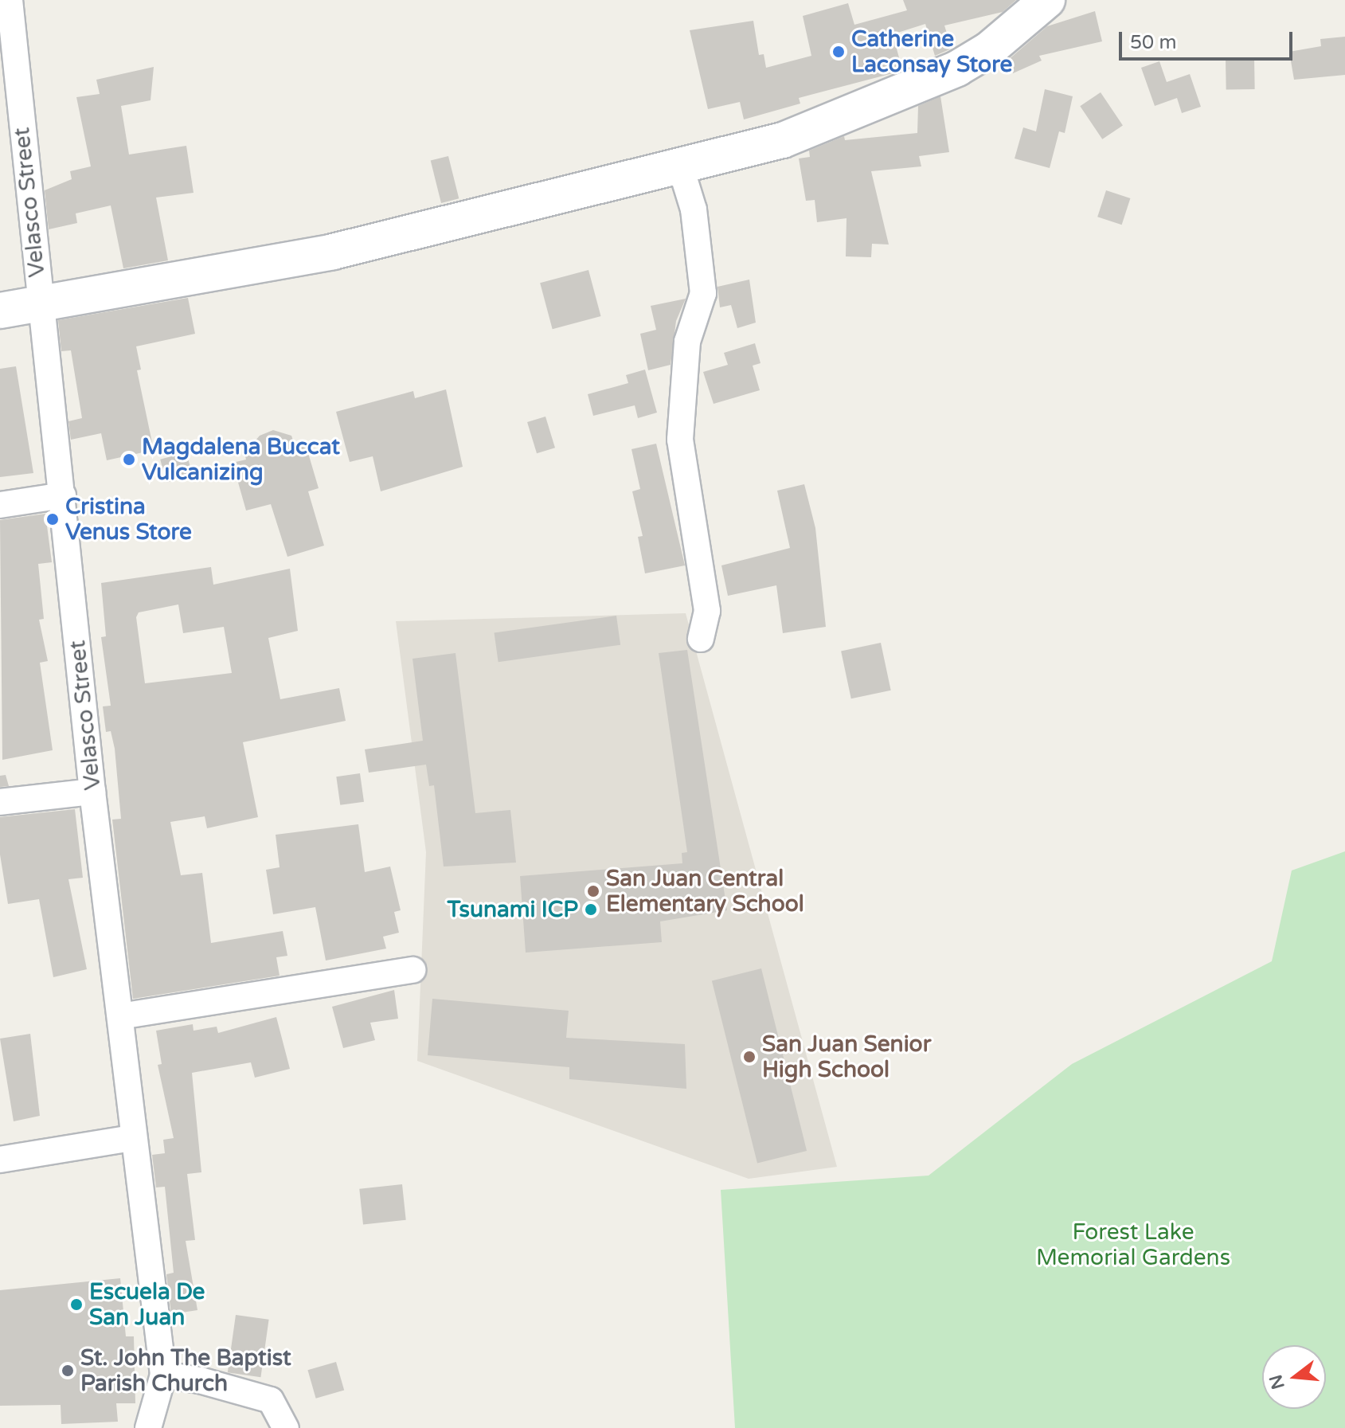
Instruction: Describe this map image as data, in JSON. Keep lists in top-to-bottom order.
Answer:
{
  "streets": {
    "street": ["Velasco Street"]
  },
  "parks": ["Forest Lake Memorial Gardens"],
  "places": [
    "Catherine Laconsay Store",
    "Magdalena Buccat Vulcanizing",
    "Cristina Venus Store",
    "San Juan Central Elementary School",
    "Tsunami ICP",
    "San Juan Senior High School",
    "Escuela De San Juan",
    "St. John The Baptist Parish Church"
  ],
  "scale_bar": "50 m",
  "north": "left"
}
